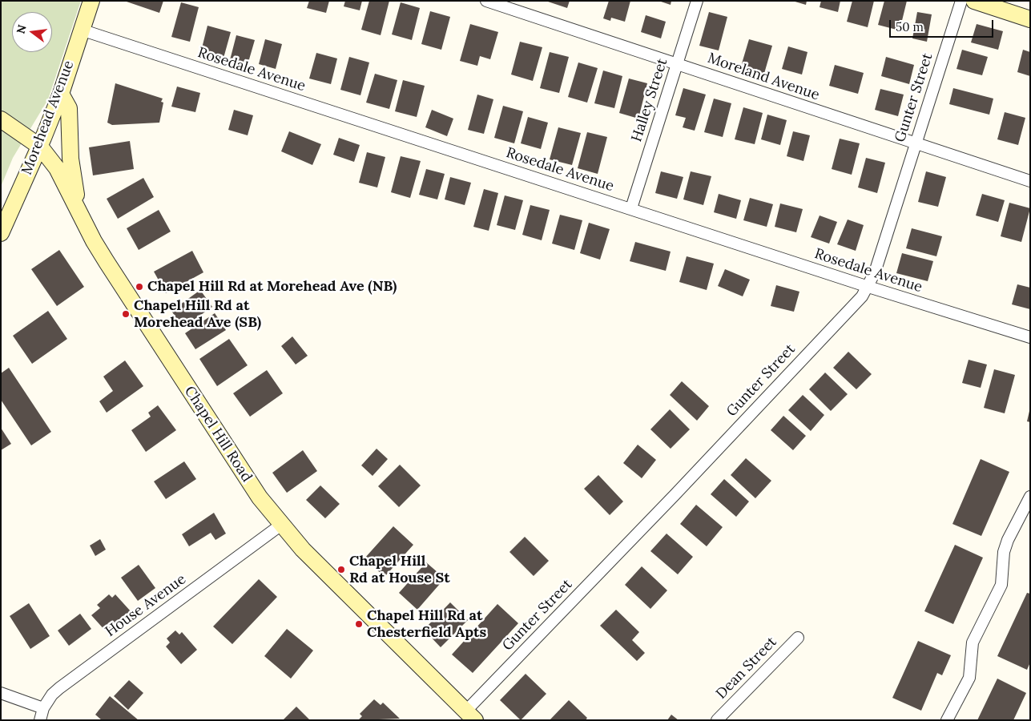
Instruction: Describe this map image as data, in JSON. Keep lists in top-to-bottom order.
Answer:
{
  "streets": {
    "street": [
      "Rosedale Avenue",
      "Moreland Avenue",
      "Gunter Street",
      "Halley Street",
      "Morehead Avenue",
      "Chapel Hill Road",
      "House Avenue",
      "Dean Street"
    ]
  },
  "crossings": [
    ["Rosedale Avenue", "Gunter Street"],
    ["Rosedale Avenue", "Halley Street"],
    ["Rosedale Avenue", "Morehead Avenue"],
    ["Moreland Avenue", "Gunter Street"],
    ["Moreland Avenue", "Halley Street"],
    ["Gunter Street", "Chapel Hill Road"],
    ["Morehead Avenue", "Chapel Hill Road"],
    ["Chapel Hill Road", "House Avenue"]
  ],
  "places": [
    "Chapel Hill Rd at Morehead Ave (NB)",
    "Chapel Hill Rd at Morehead Ave (SB)",
    "Chapel Hill Rd at House St",
    "Chapel Hill Rd at Chesterfield Apts"
  ],
  "scale_bar": "50 m",
  "north": "left"
}
